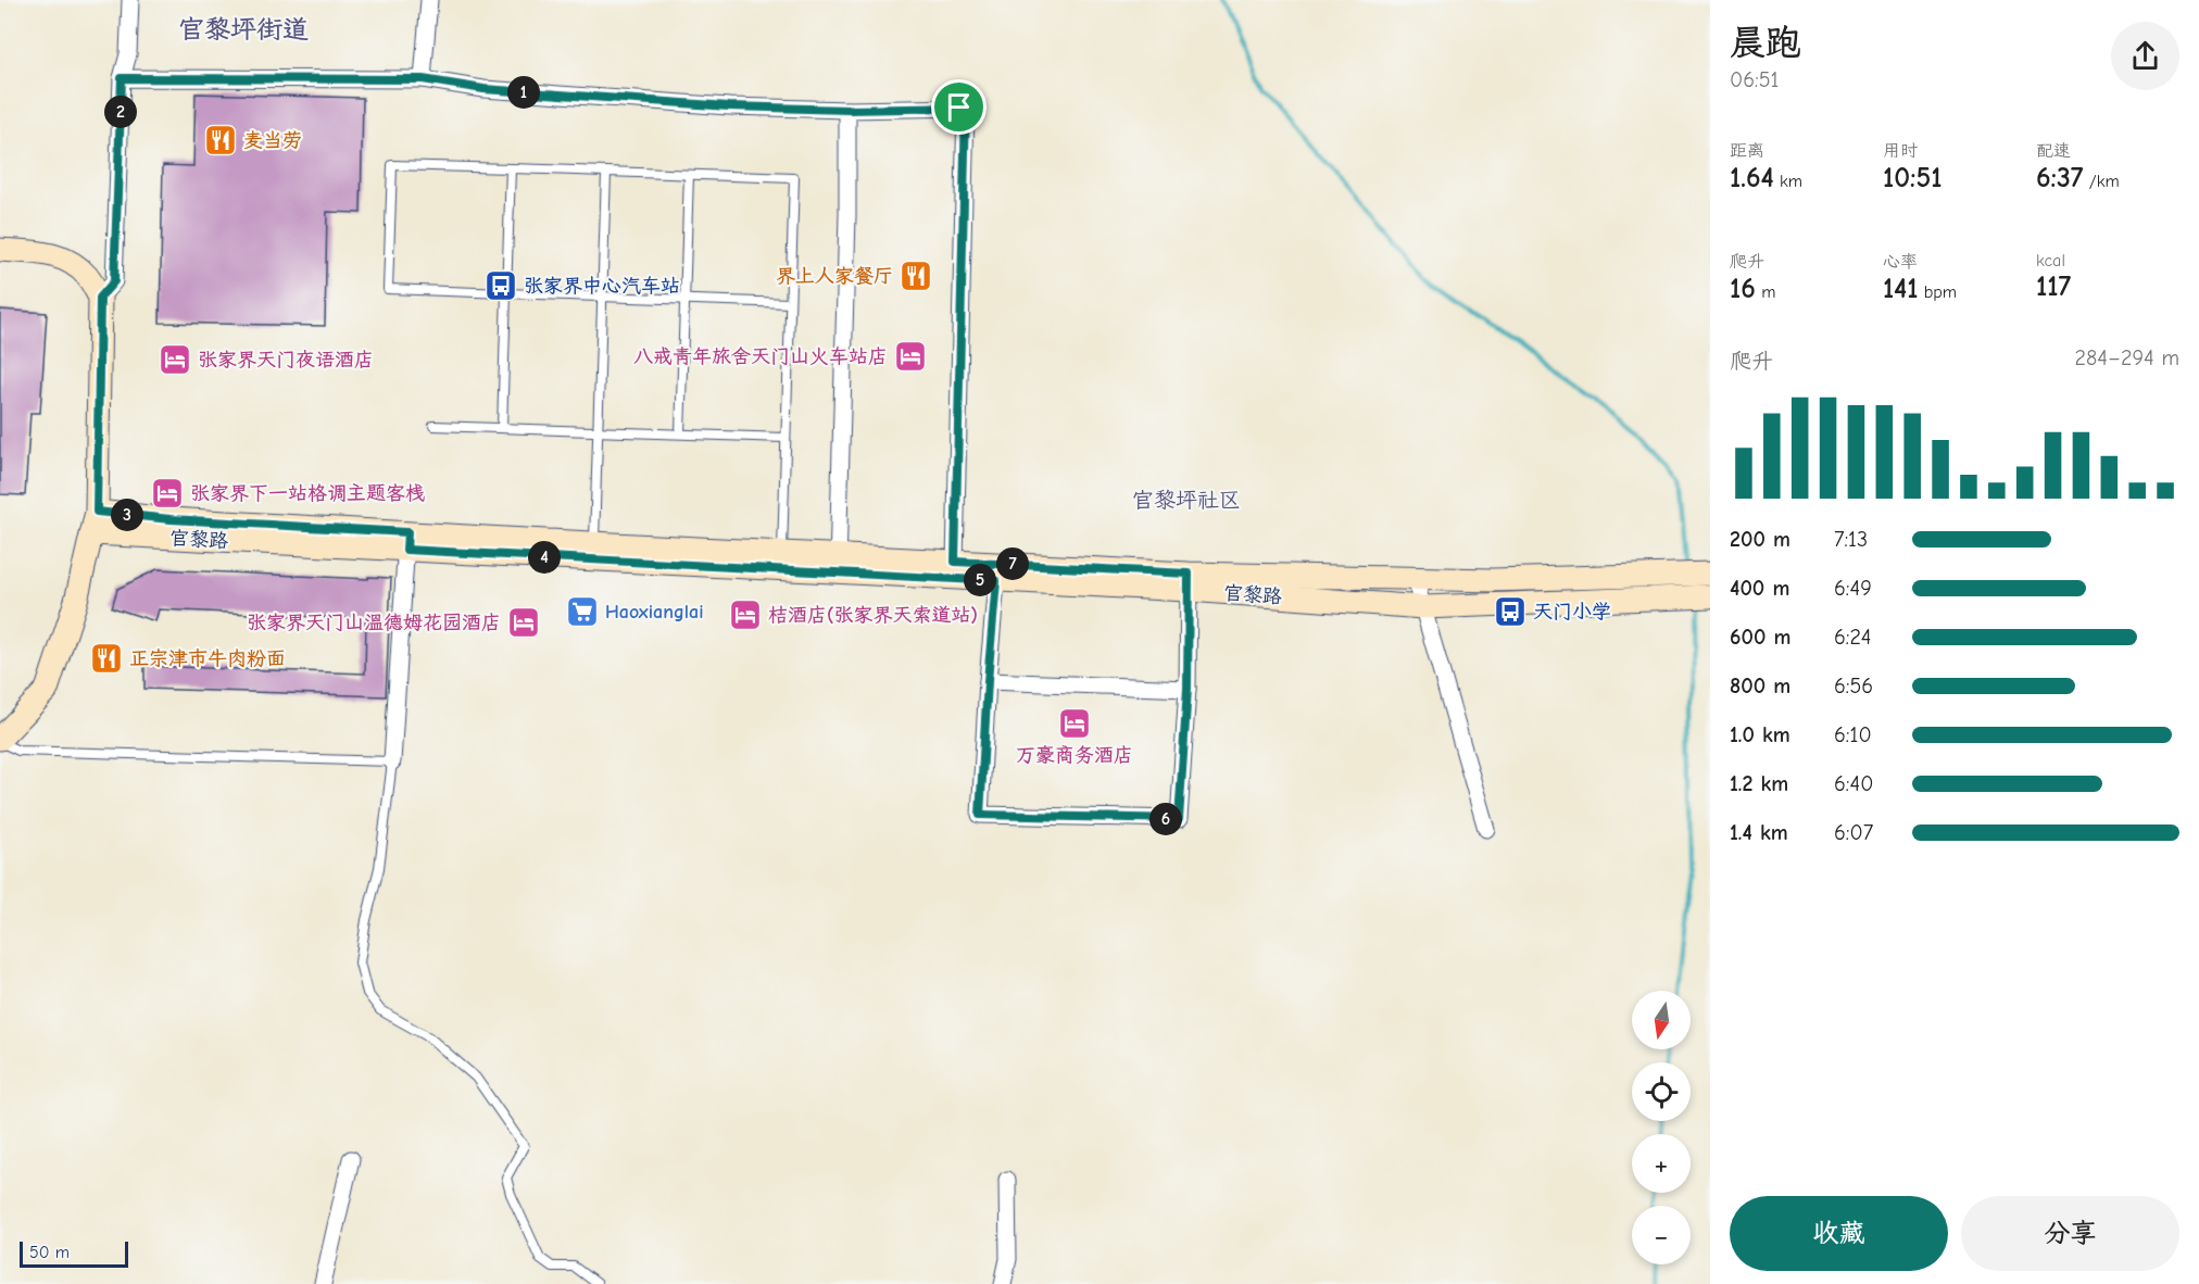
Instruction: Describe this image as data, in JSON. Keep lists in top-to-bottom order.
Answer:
{
  "streets": {
    "main road": ["官黎路"]
  },
  "districts": ["官黎坪街道", "官黎坪社区"],
  "places": {
    "restaurant": ["麦当劳", "界上人家餐厅", "正宗津市牛肉粉面"],
    "bus stop": ["张家界中心汽车站", "天门小学"],
    "hotel": [
      "八戒青年旅舍天门山火车站店",
      "张家界天门夜语酒店",
      "张家界下一站格调主题客栈",
      "桔酒店(张家界天索道站)",
      "张家界天门山温德姆花园酒店",
      "万豪商务酒店"
    ],
    "supermarket": ["Haoxianglai"]
  },
  "scale_bar": "50 m",
  "north": "bottom",
  "page": {
    "heading": ["晨跑", "06:51"],
    "pins": [
      "1",
      "2",
      "3",
      "4",
      "7",
      "5",
      "6"
    ],
    "stats": [
      ["距离", "1.64 km"],
      ["用时", "10:51"],
      ["配速", "6:37 /km"],
      ["爬升", "16 m"],
      ["心率", "141 bpm"],
      ["kcal", "117"]
    ],
    "chart": ["爬升", "284–294 m"],
    "list": [
      {
        "name": "200 m",
        "note": "7:13"
      },
      {
        "name": "400 m",
        "note": "6:49"
      },
      {
        "name": "600 m",
        "note": "6:24"
      },
      {
        "name": "800 m",
        "note": "6:56"
      },
      {
        "name": "1.0 km",
        "note": "6:10"
      },
      {
        "name": "1.2 km",
        "note": "6:40"
      },
      {
        "name": "1.4 km",
        "note": "6:07"
      }
    ],
    "map_buttons": ["+", "−"],
    "buttons": ["收藏", "分享"],
    "scale": "50 m"
  }
}
